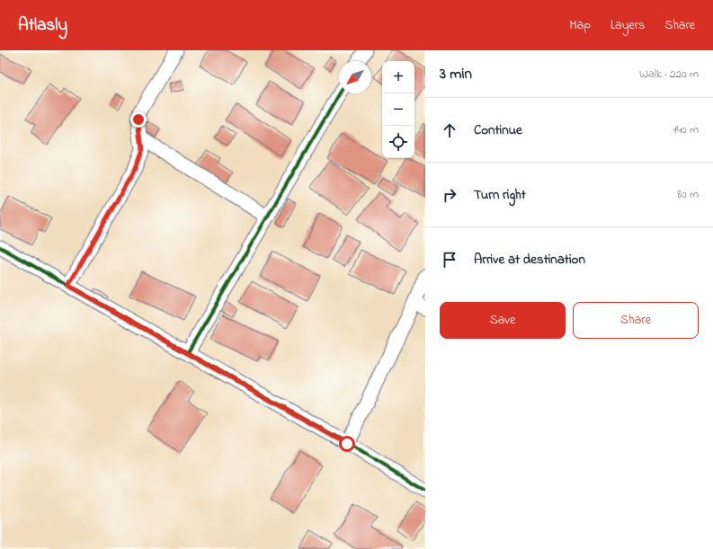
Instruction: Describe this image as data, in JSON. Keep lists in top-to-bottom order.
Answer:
{
  "north": "bottom left",
  "page": {
    "header": "Atlasly",
    "nav": ["Map", "Layers", "Share"],
    "heading": ["3 min", "Walk · 220 m"],
    "map_buttons": ["+", "−"],
    "list": [
      ["Continue", "140 m"],
      ["Turn right", "80 m"],
      "Arrive at destination"
    ],
    "buttons": ["Save", "Share"]
  }
}
